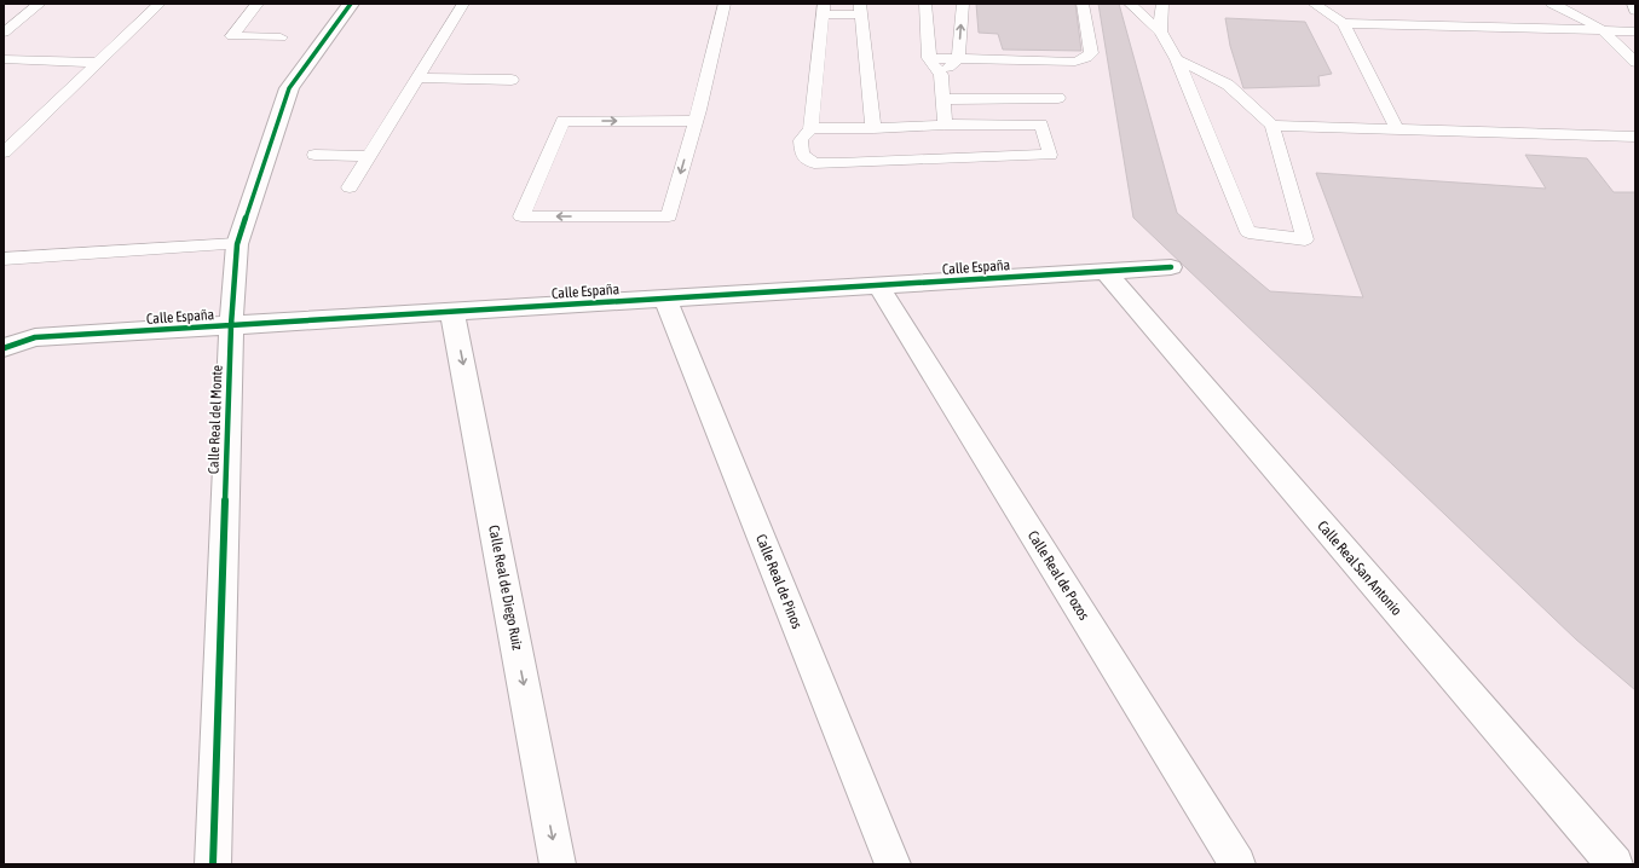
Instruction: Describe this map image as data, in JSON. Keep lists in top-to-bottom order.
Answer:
{
  "streets": {
    "street": [
      "Calle España",
      "Calle Real del Monte",
      "Calle Real San Antonio",
      "Calle Real de Pozos",
      "Calle Real de Pinos",
      "Calle Real de Diego Ruiz"
    ]
  },
  "crossings": [
    ["Calle España", "Calle Real del Monte"],
    ["Calle España", "Calle Real San Antonio"],
    ["Calle España", "Calle Real de Pozos"],
    ["Calle España", "Calle Real de Pinos"],
    ["Calle España", "Calle Real de Diego Ruiz"]
  ],
  "one_way": ["Calle Real de Diego Ruiz"]
}
